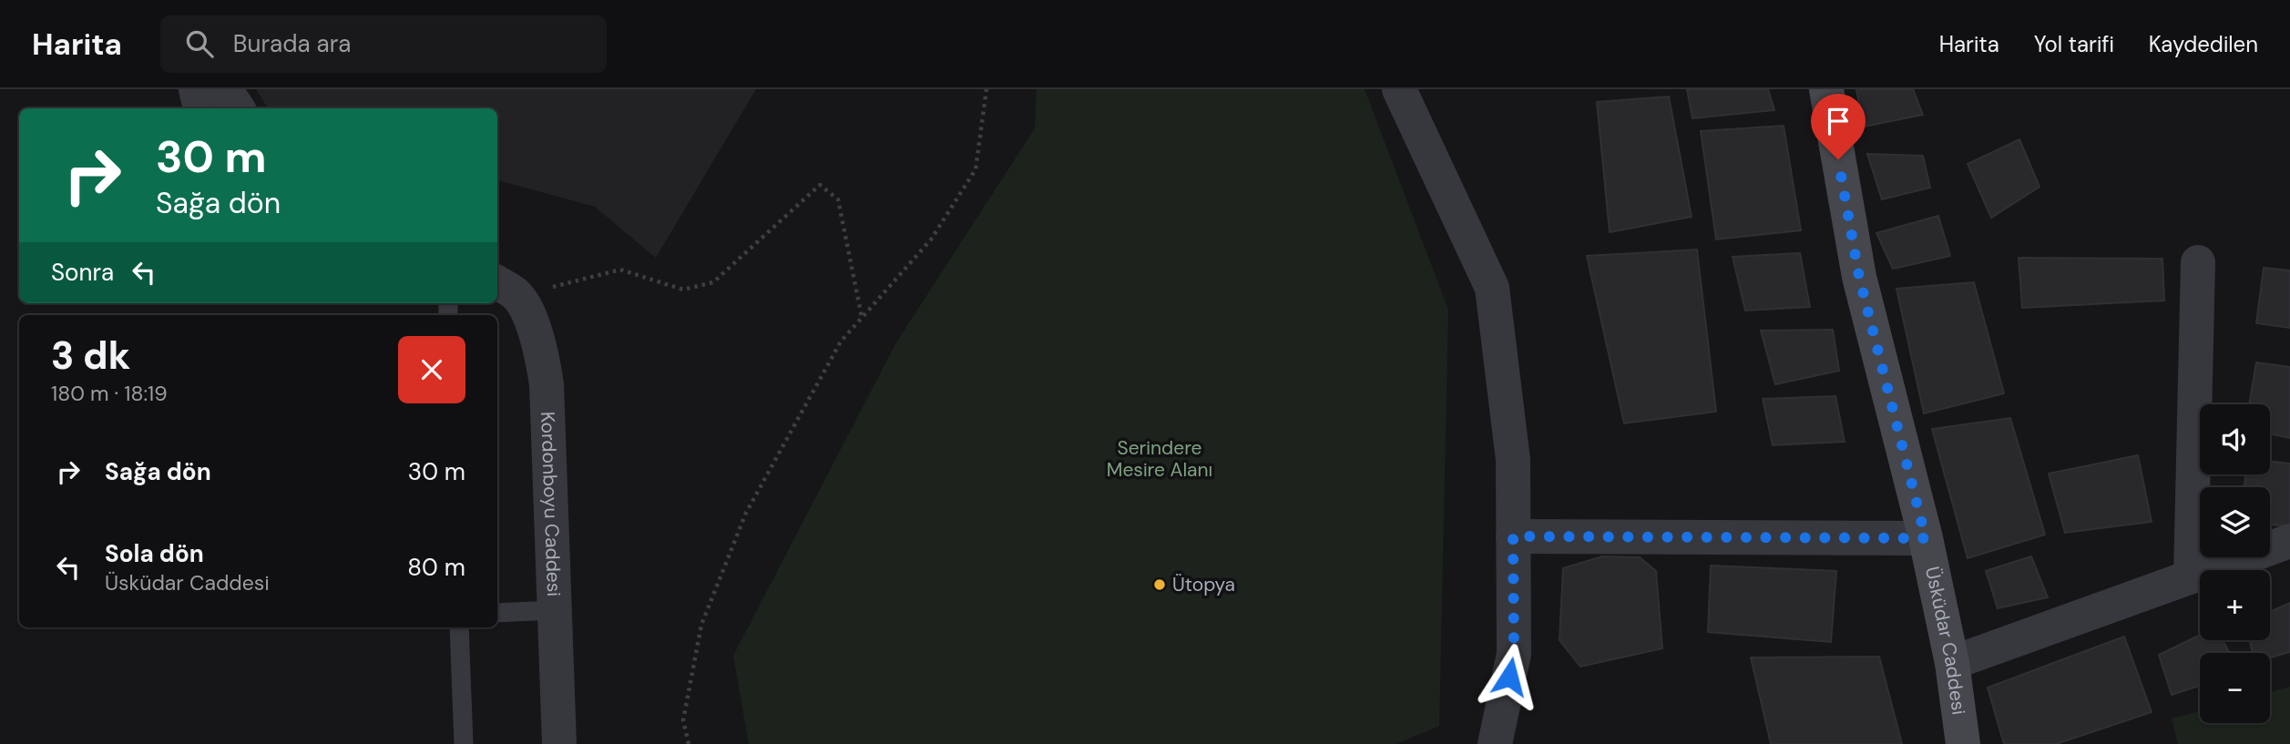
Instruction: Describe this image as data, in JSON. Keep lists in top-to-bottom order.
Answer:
{
  "streets": {
    "main road": ["Üsküdar Caddesi"],
    "street": ["Kordonboyu Caddesi"]
  },
  "parks": ["Serindere Mesire Alanı"],
  "places": ["Ütopya"],
  "page": {
    "header": "Harita",
    "search": "Burada ara",
    "nav": ["Harita", "Yol tarifi", "Kaydedilen"],
    "turn": ["30 m", "Sağa dön"],
    "then": "Sonra",
    "heading": ["3 dk", "180 m · 18:19"],
    "map_buttons": ["+", "−"],
    "list": [
      {
        "name": "Sağa dön",
        "value": "30 m"
      },
      {
        "name": "Sola dön",
        "note": "Üsküdar Caddesi",
        "value": "80 m"
      }
    ]
  }
}
